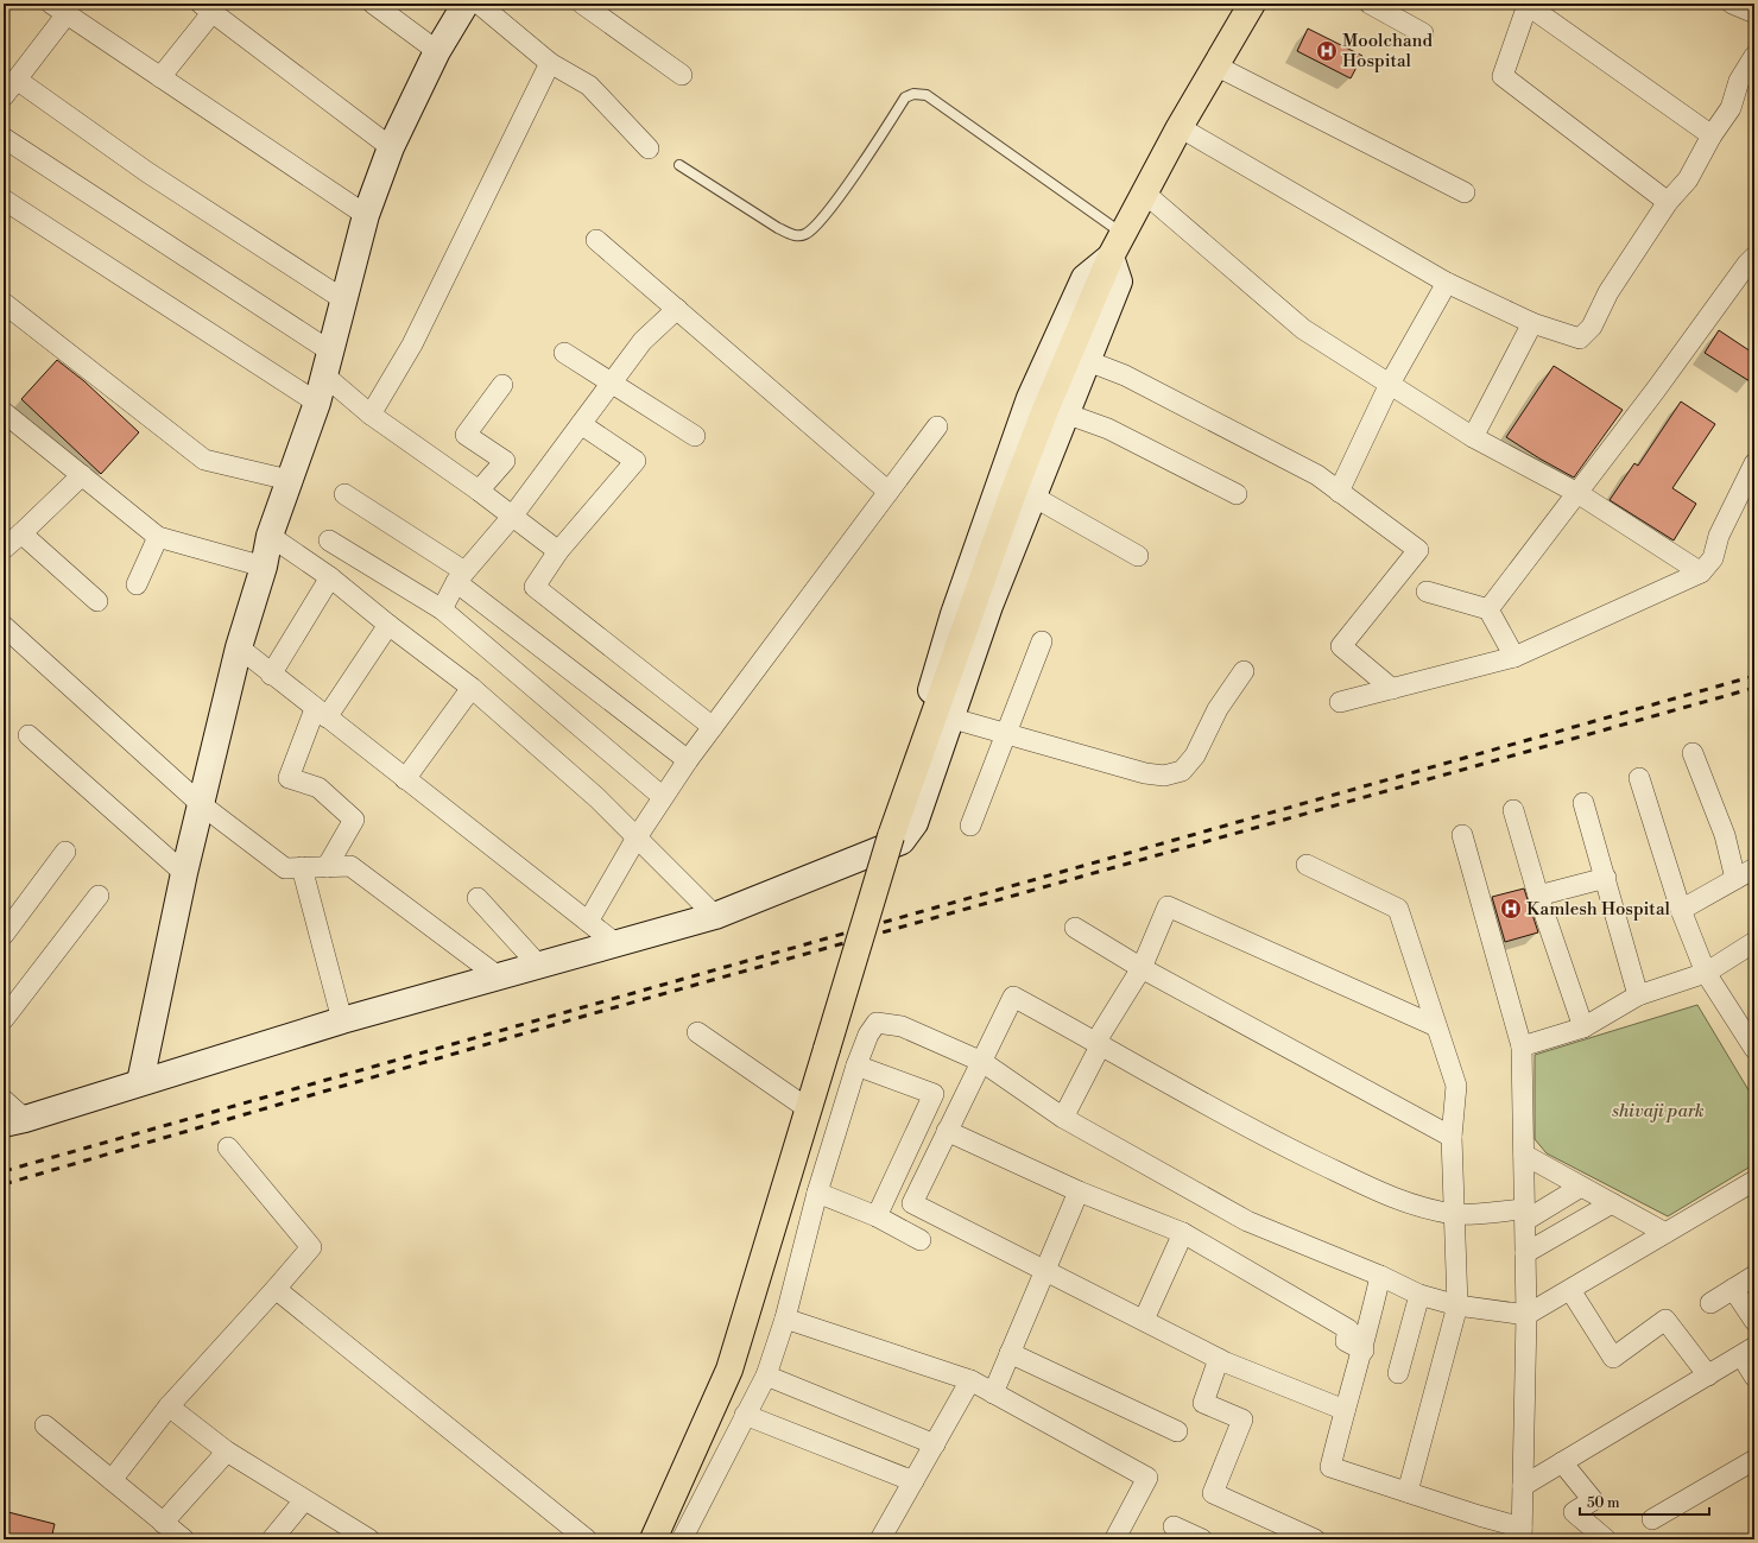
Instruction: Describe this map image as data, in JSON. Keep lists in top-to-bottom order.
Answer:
{
  "parks": ["shivaji park"],
  "places": {
    "hospital": ["Moolchand Hospital", "Kamlesh Hospital"]
  },
  "scale_bar": "50 m"
}
